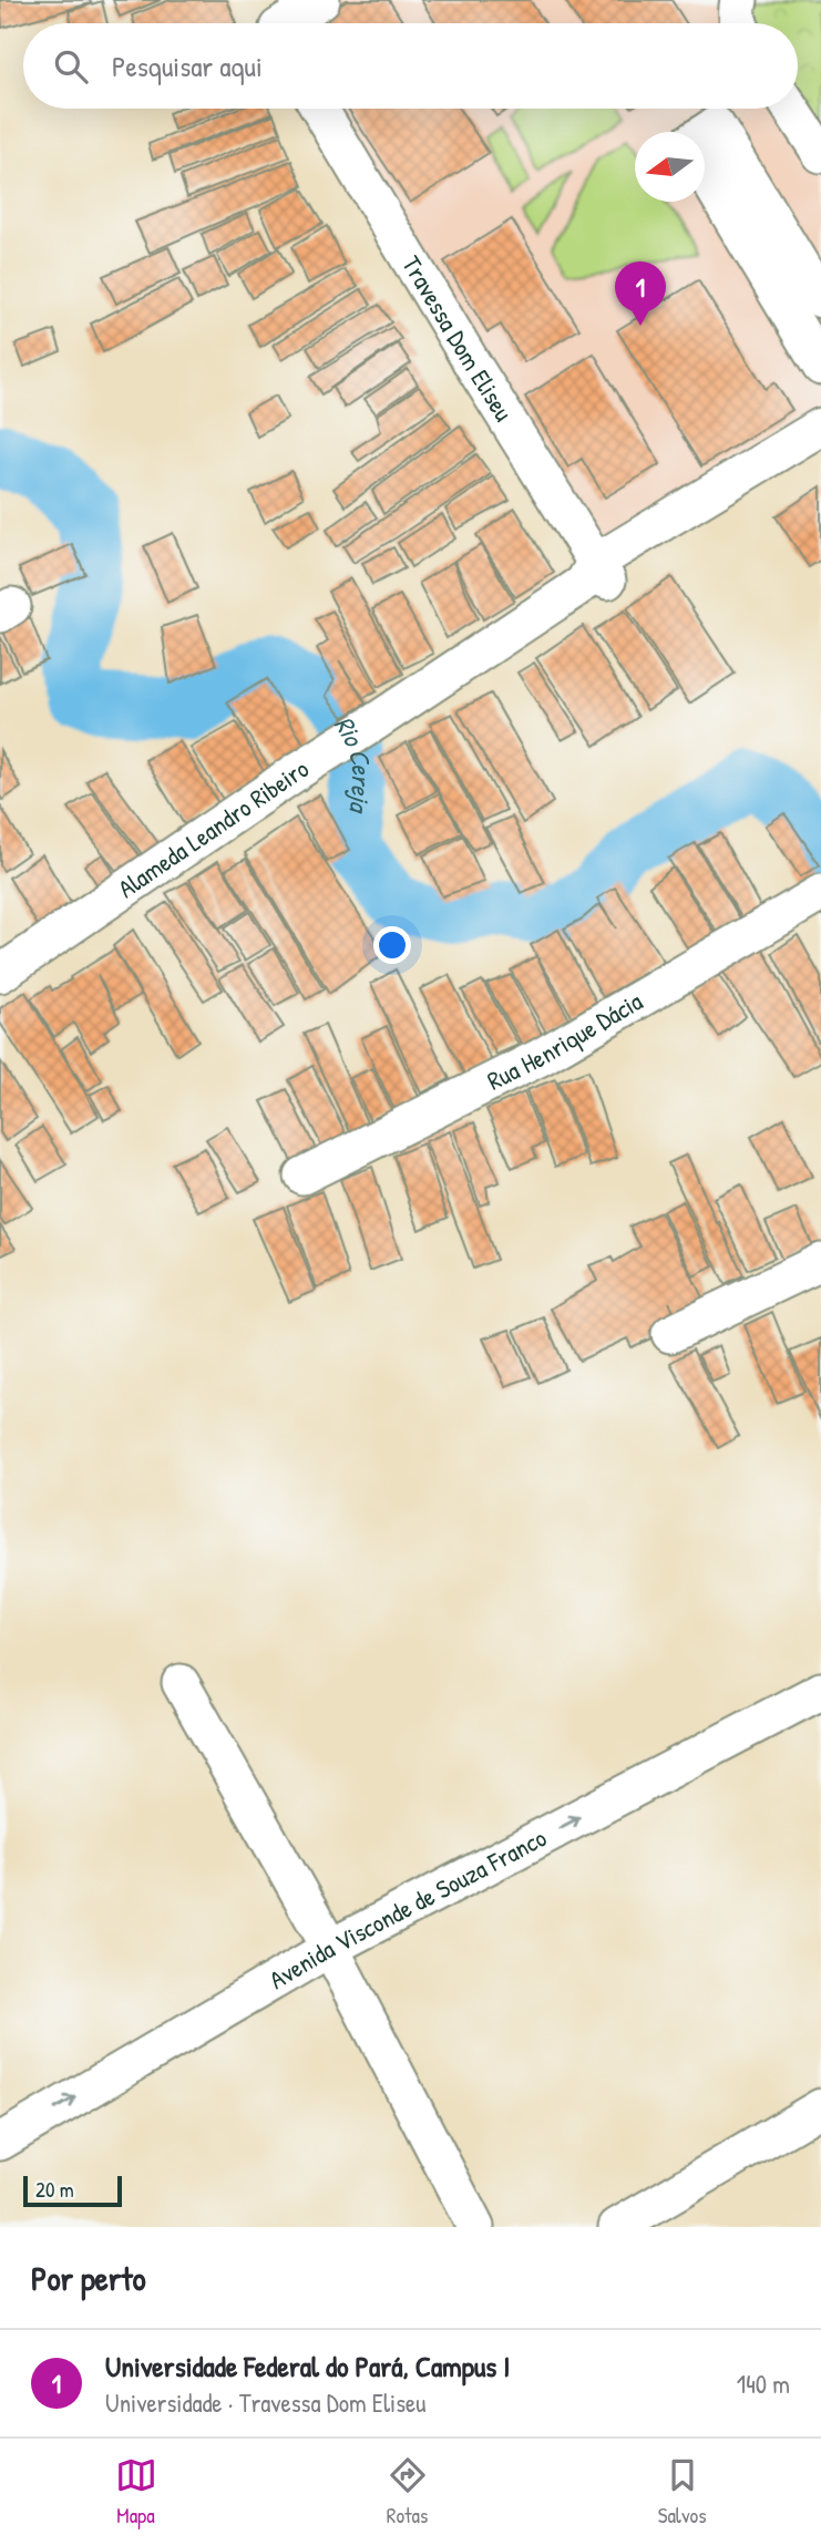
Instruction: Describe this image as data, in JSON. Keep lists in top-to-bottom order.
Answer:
{
  "streets": {
    "street": [
      "Travessa Dom Eliseu",
      "Alameda Leandro Ribeiro",
      "Rua Henrique Dácia",
      "Avenida Visconde de Souza Franco"
    ]
  },
  "crossings": [
    ["Travessa Dom Eliseu", "Alameda Leandro Ribeiro"]
  ],
  "one_way": ["Avenida Visconde de Souza Franco"],
  "water": ["Rio Cereja"],
  "scale_bar": "20 m",
  "north": "left",
  "page": {
    "search": "Pesquisar aqui",
    "pins": "1",
    "scale": "20 m",
    "heading": "Por perto",
    "list": [
      {
        "mark": "1",
        "name": "Universidade Federal do Pará, Campus I",
        "note": "Universidade · Travessa Dom Eliseu",
        "value": "140 m"
      }
    ],
    "nav": ["Mapa", "Rotas", "Salvos"]
  }
}
